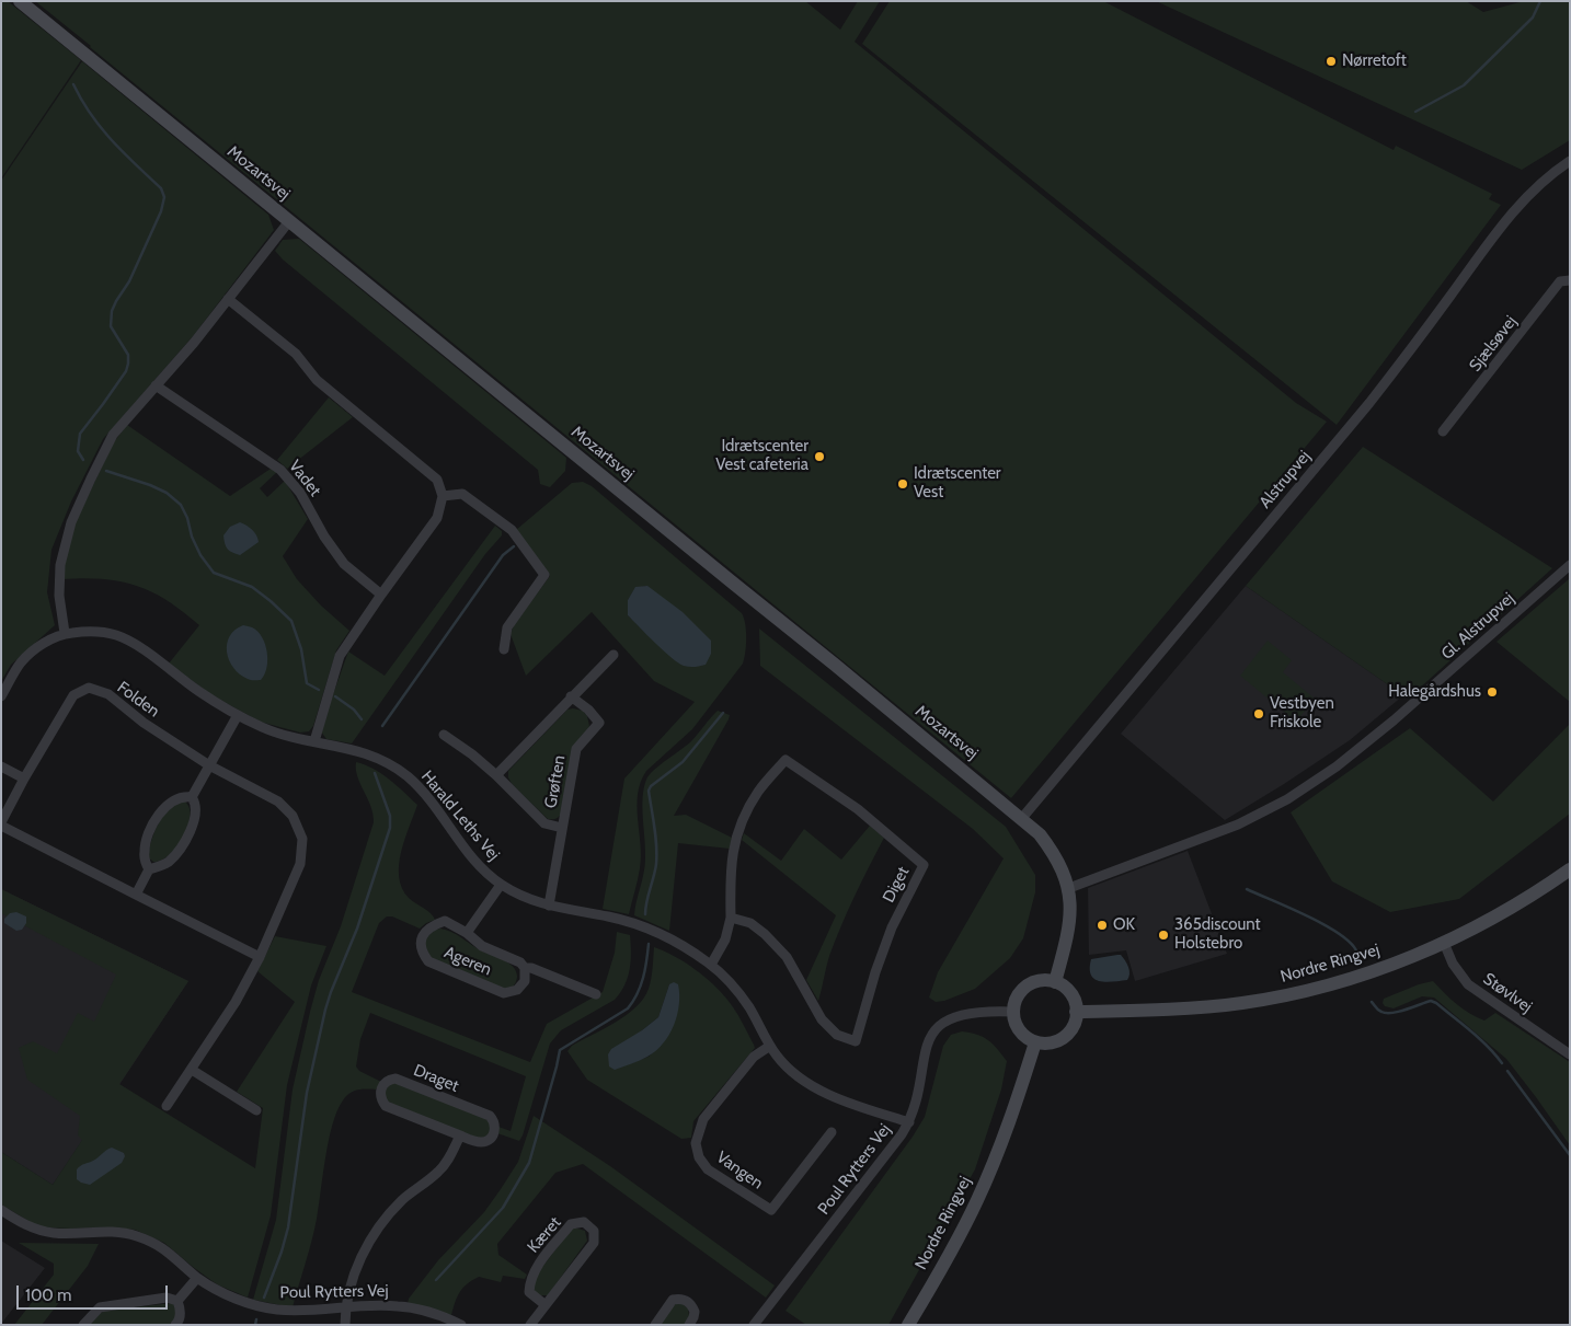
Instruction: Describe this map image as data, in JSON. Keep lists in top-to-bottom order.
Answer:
{
  "streets": {
    "street": [
      "Mozartsvej",
      "Sjælsøvej",
      "Vadet",
      "Alstrupvej",
      "Gl. Alstrupvej",
      "Folden",
      "Grøften",
      "Harald Leths Vej",
      "Diget",
      "Ageren",
      "Nordre Ringvej",
      "Støvlvej",
      "Draget",
      "Poul Rytters Vej",
      "Vangen",
      "Kæret"
    ]
  },
  "crossings": [
    ["Mozartsvej", "Alstrupvej"],
    ["Mozartsvej", "Gl. Alstrupvej"],
    ["Mozartsvej", "Nordre Ringvej"],
    ["Mozartsvej", "Poul Rytters Vej"],
    ["Grøften", "Harald Leths Vej"],
    ["Harald Leths Vej", "Diget"],
    ["Harald Leths Vej", "Ageren"],
    ["Harald Leths Vej", "Poul Rytters Vej"],
    ["Harald Leths Vej", "Vangen"],
    ["Nordre Ringvej", "Støvlvej"],
    ["Nordre Ringvej", "Poul Rytters Vej"]
  ],
  "places": [
    "Nørretoft",
    "Idrætscenter Vest cafeteria",
    "Idrætscenter Vest",
    "Halegårdshus",
    "Vestbyen Friskole",
    "OK",
    "365discount Holstebro"
  ],
  "scale_bar": "100 m"
}
